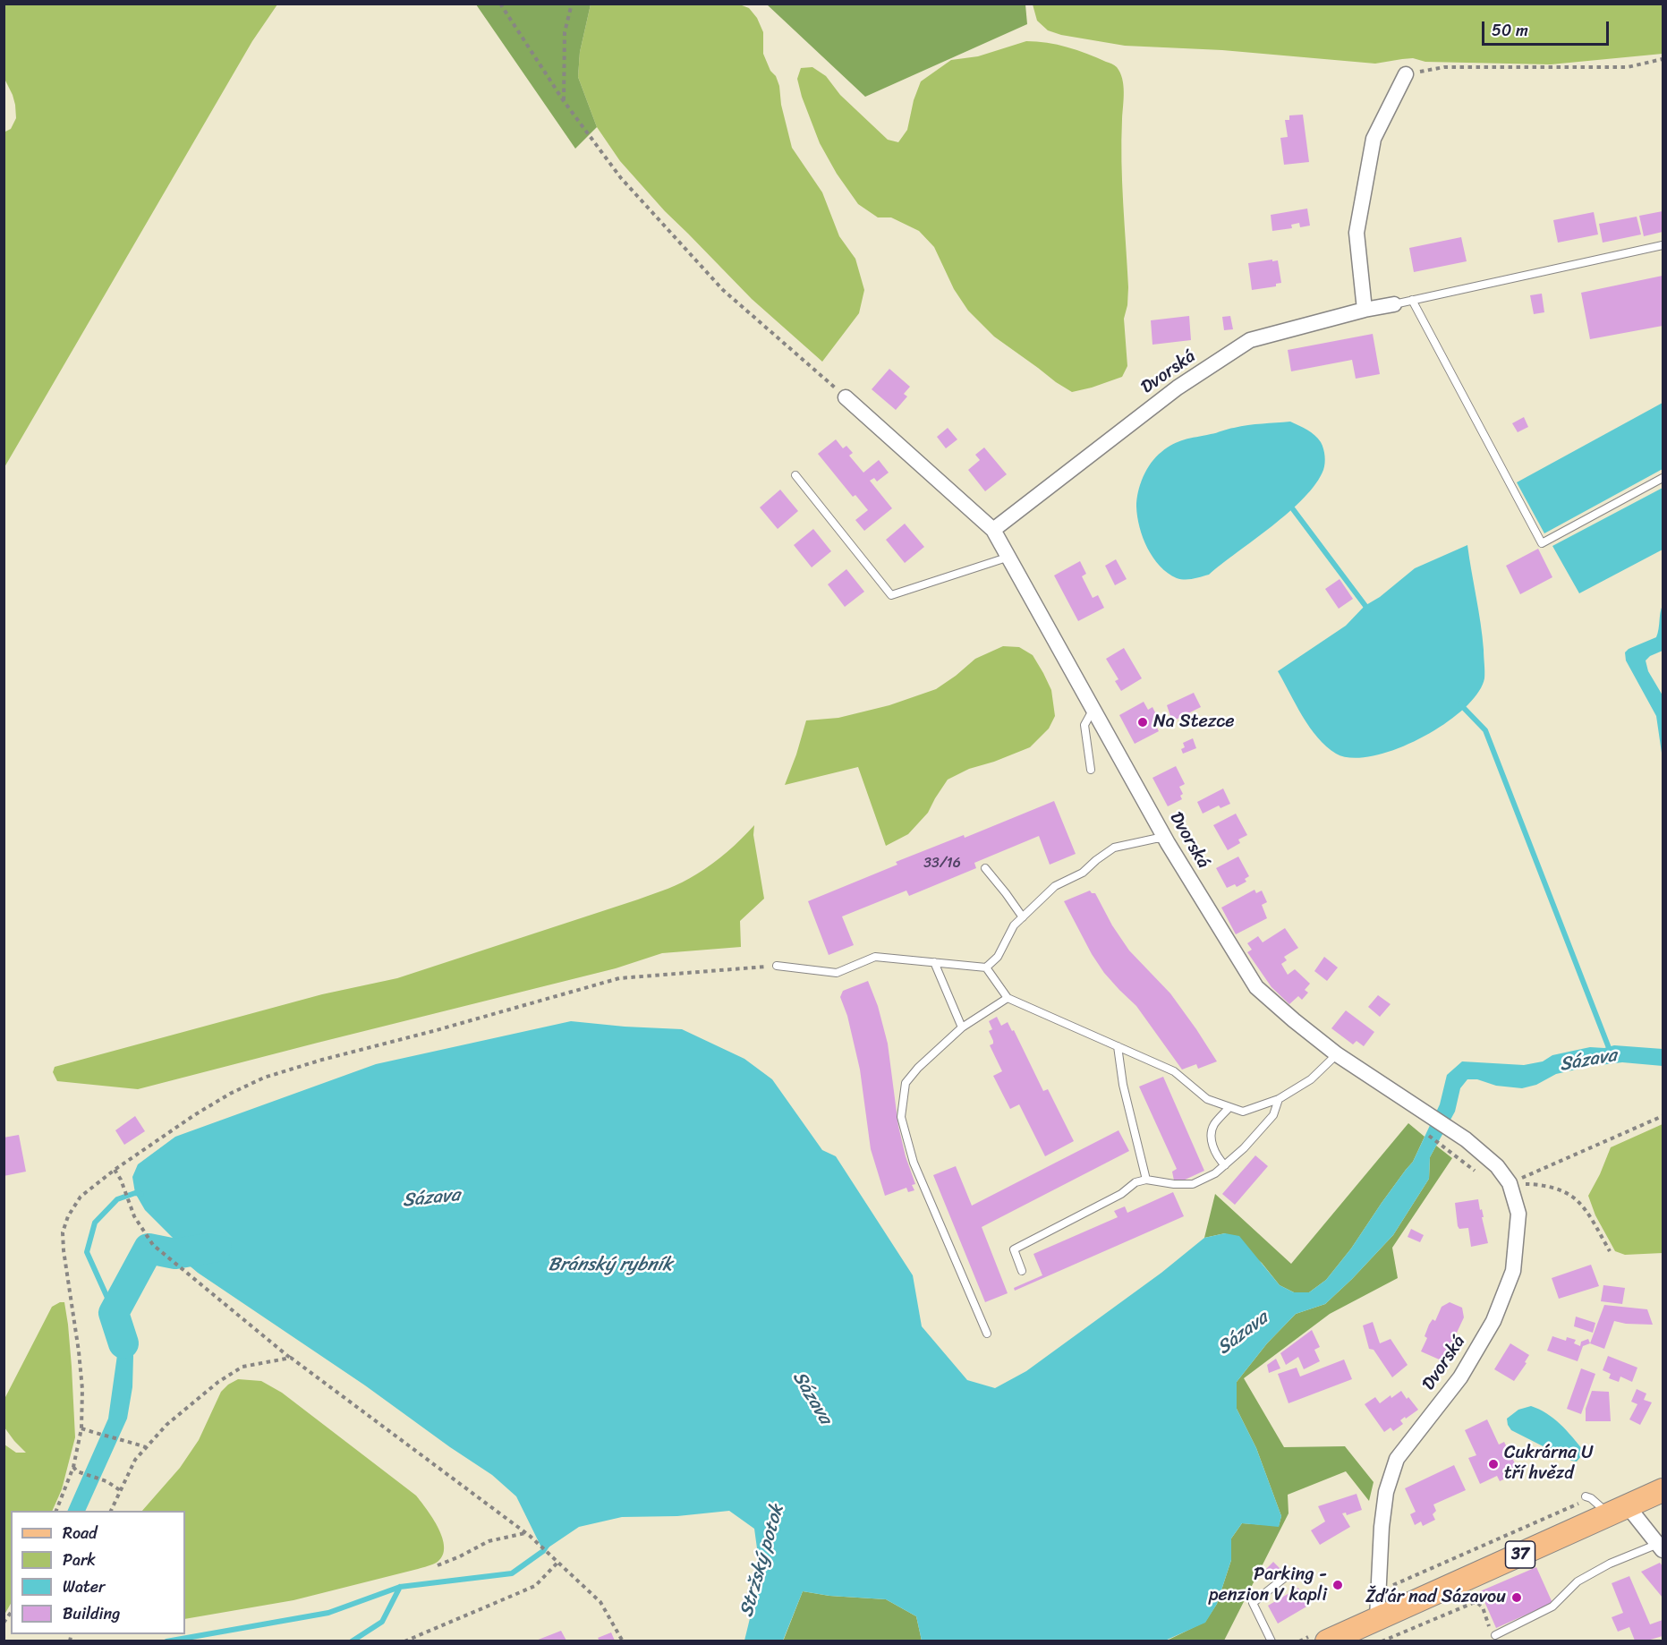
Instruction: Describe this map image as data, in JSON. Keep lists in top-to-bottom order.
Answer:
{
  "streets": {
    "main road": ["37"],
    "street": ["Dvorská"]
  },
  "crossings": [
    ["Dvorská", "37"]
  ],
  "water": ["Sázava", "Bránský rybník", "Stržský potok"],
  "places": [
    "Na Stezce",
    "Cukrárna U tří hvězd",
    "Parking - penzion V kapli",
    "Žďár nad Sázavou"
  ],
  "house_numbers": ["33/16"],
  "legend": [
    "Road",
    "Park",
    "Water",
    "Building"
  ],
  "scale_bar": "50 m"
}
